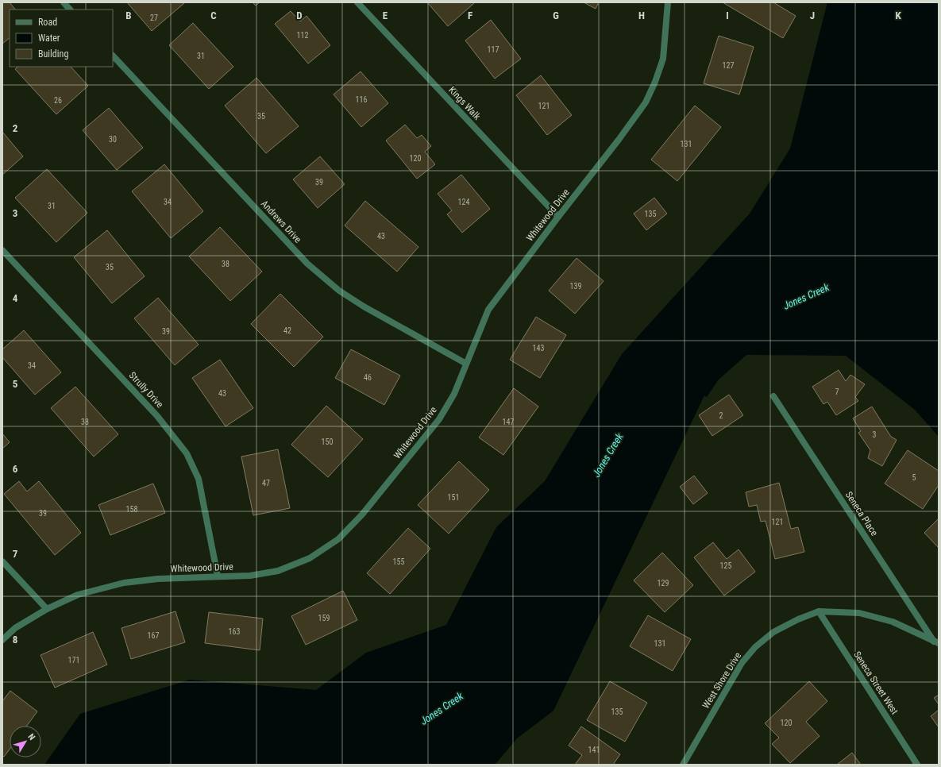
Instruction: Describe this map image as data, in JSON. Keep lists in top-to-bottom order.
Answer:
{
  "streets": {
    "street": [
      "Kings Walk",
      "Whitewood Drive",
      "Andrews Drive",
      "Strully Drive",
      "Seneca Place",
      "West Shore Drive",
      "Seneca Street West"
    ]
  },
  "crossings": [
    ["Kings Walk", "Whitewood Drive"],
    ["Whitewood Drive", "Andrews Drive"],
    ["Whitewood Drive", "Strully Drive"],
    ["Seneca Place", "West Shore Drive"],
    ["West Shore Drive", "Seneca Street West"]
  ],
  "water": ["Jones Creek"],
  "house_numbers": [
    "27",
    "112",
    "117",
    "31",
    "127",
    "116",
    "26",
    "121",
    "35",
    "30",
    "131",
    "120",
    "39",
    "34",
    "124",
    "31",
    "135",
    "43",
    "38",
    "35",
    "139",
    "42",
    "39",
    "143",
    "34",
    "46",
    "7",
    "43",
    "2",
    "38",
    "147",
    "3",
    "150",
    "5",
    "47",
    "151",
    "158",
    "39",
    "121",
    "155",
    "125",
    "129",
    "159",
    "163",
    "167",
    "131",
    "171",
    "135",
    "120",
    "141"
  ],
  "legend": ["Road", "Water", "Building"],
  "north": "top right",
  "grid": {
    "columns": [
      "B",
      "C",
      "D",
      "E",
      "F",
      "G",
      "H",
      "I",
      "J",
      "K"
    ],
    "rows": [
      "2",
      "3",
      "4",
      "5",
      "6",
      "7",
      "8"
    ]
  }
}
